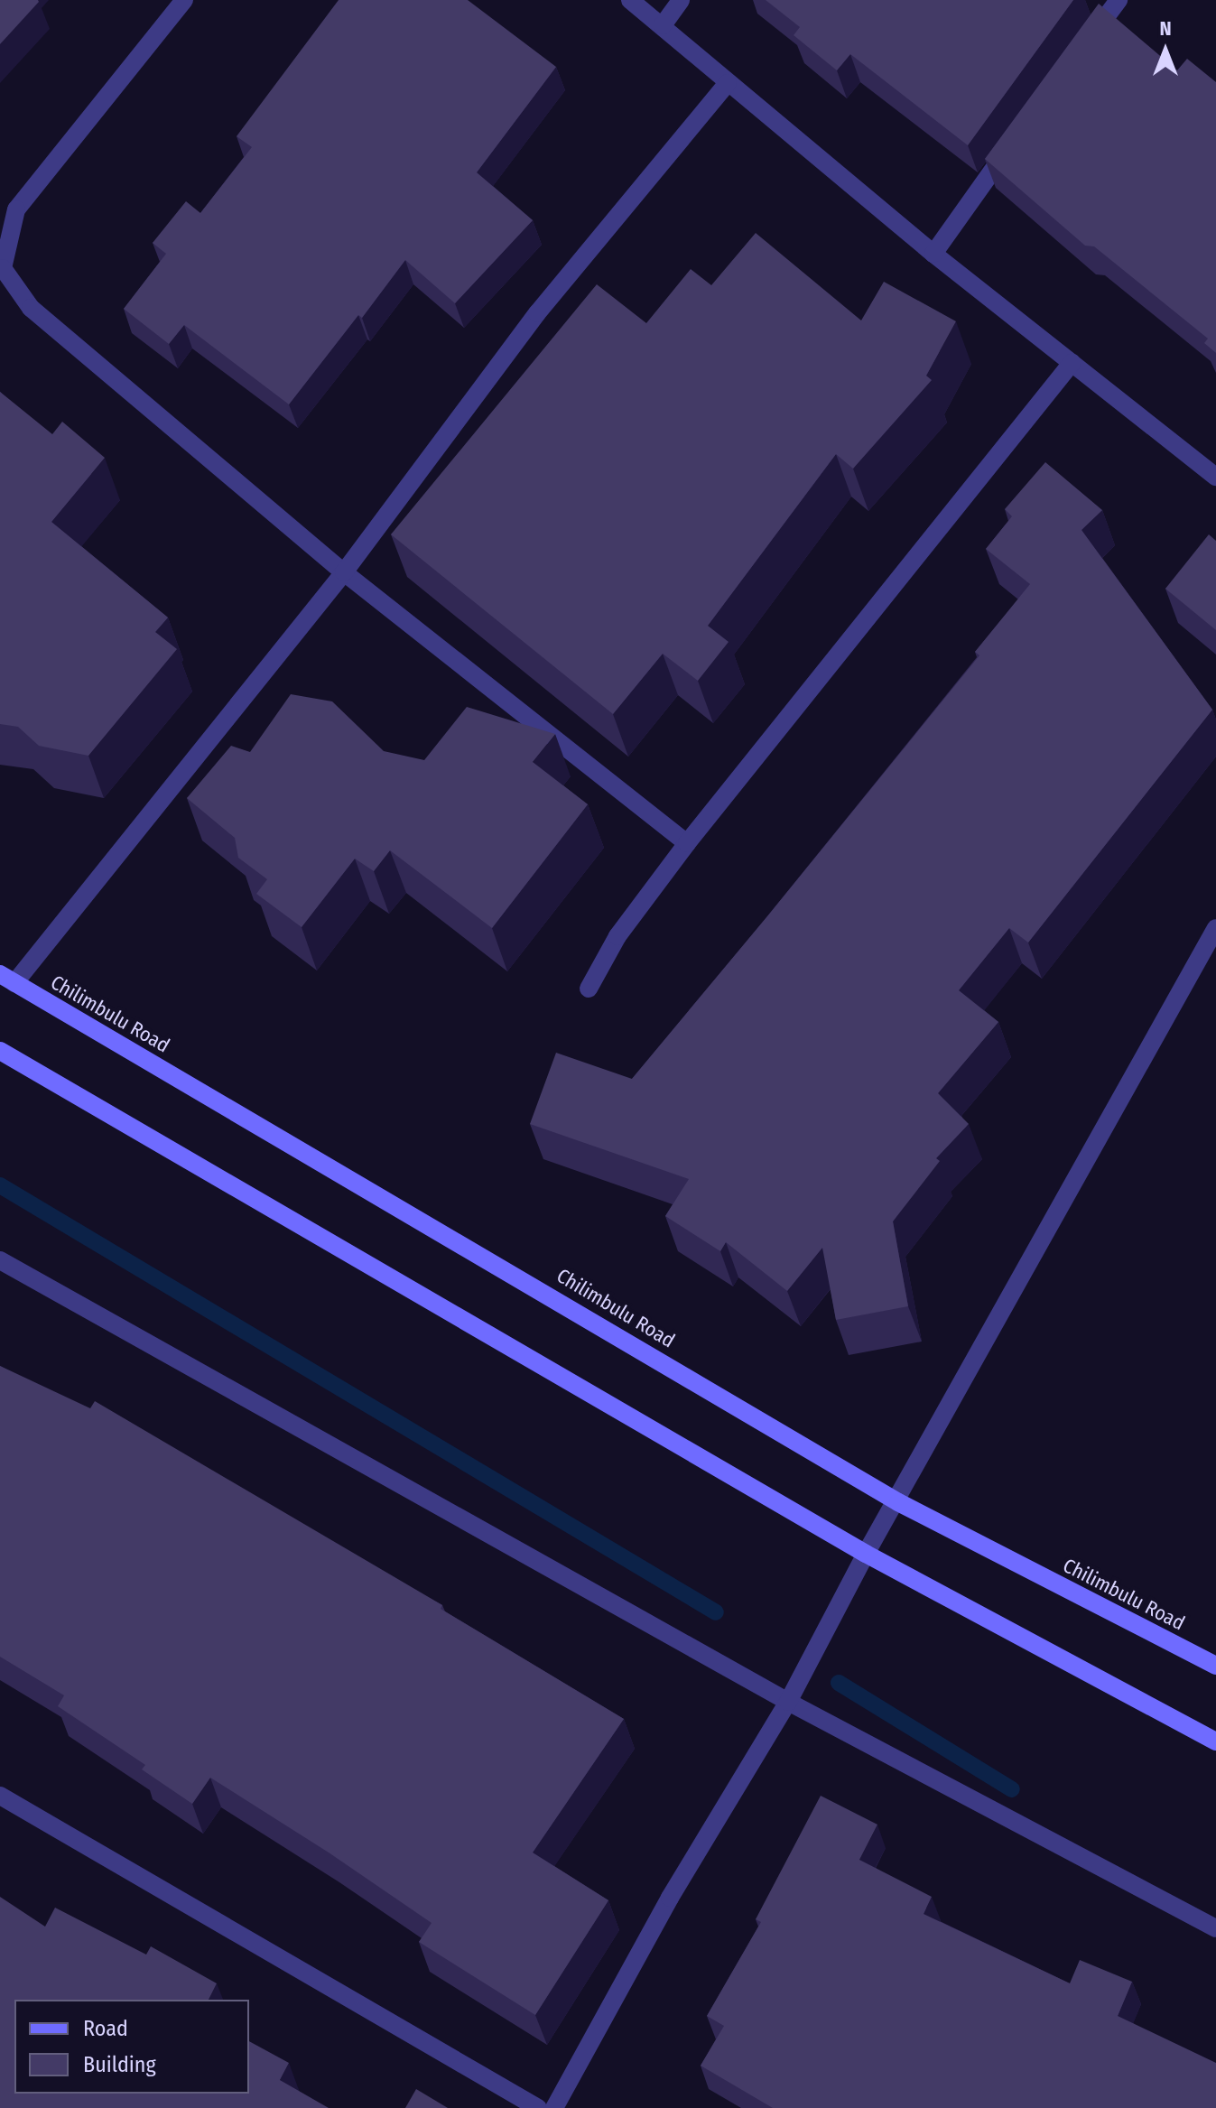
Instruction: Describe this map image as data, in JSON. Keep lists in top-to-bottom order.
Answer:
{
  "streets": {
    "main road": ["Chilimbulu Road"]
  },
  "legend": ["Road", "Building"],
  "north": "top"
}
